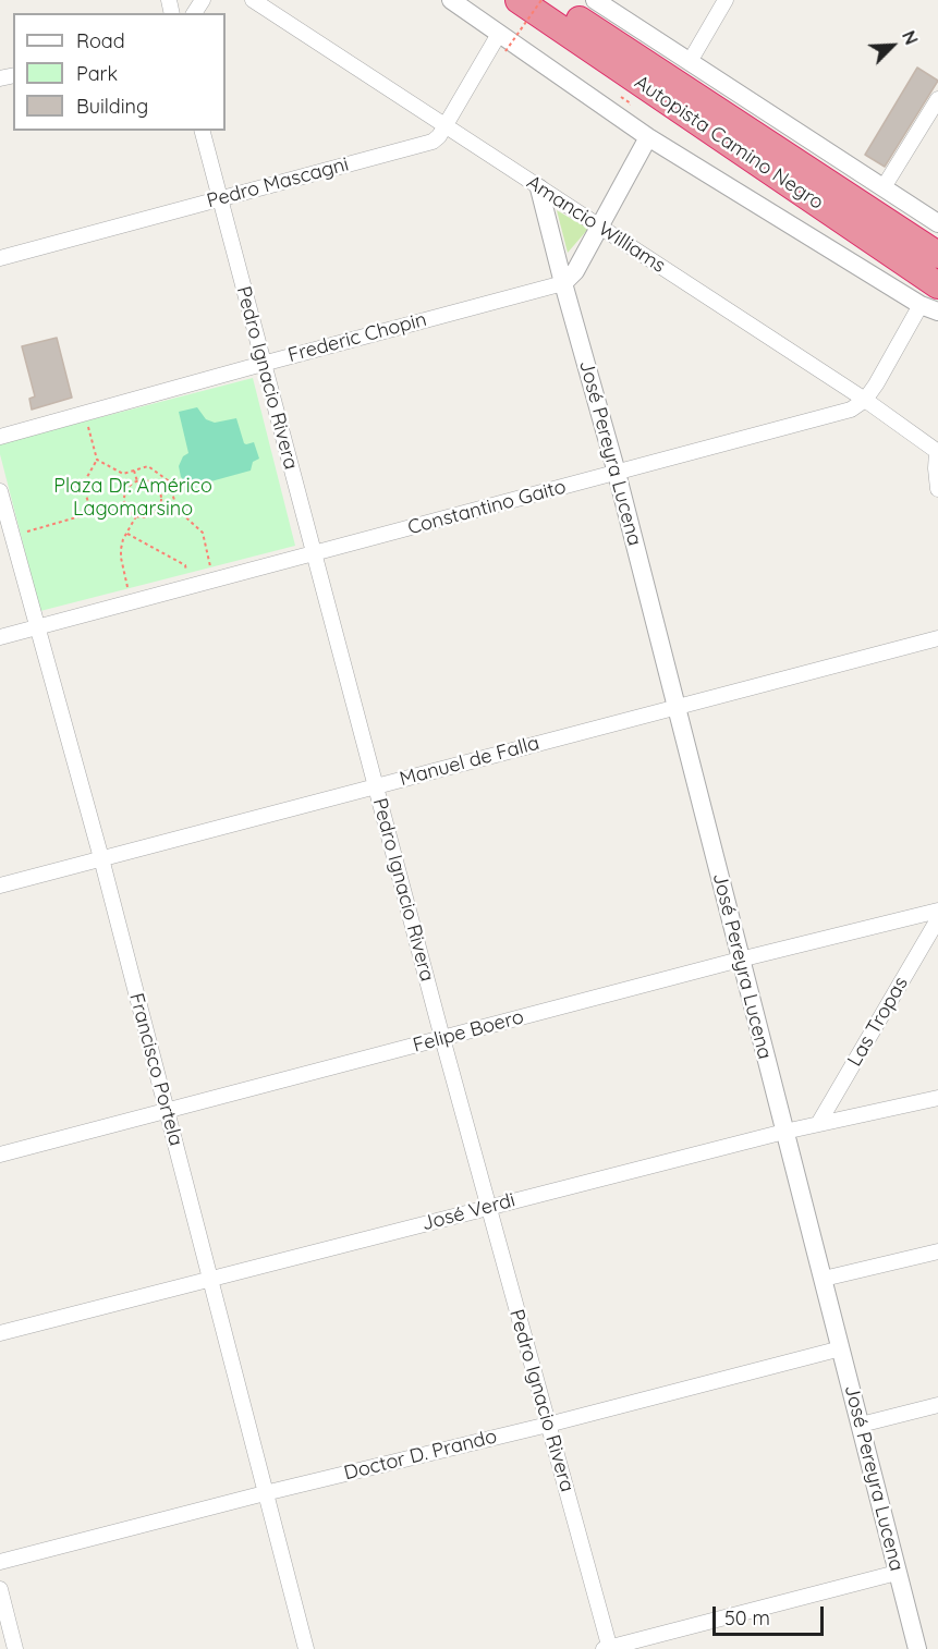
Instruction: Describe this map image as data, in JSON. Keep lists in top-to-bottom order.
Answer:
{
  "streets": {
    "highway": ["Autopista Camino Negro"],
    "street": [
      "Pedro Mascagni",
      "Amancio Williams",
      "Frederic Chopin",
      "Pedro Ignacio Rivera",
      "José Pereyra Lucena",
      "Constantino Gaito",
      "Manuel de Falla",
      "Las Tropas",
      "Felipe Boero",
      "Francisco Portela",
      "José Verdi",
      "Doctor D. Prando"
    ]
  },
  "crossings": [
    ["Pedro Mascagni", "Amancio Williams"],
    ["Pedro Mascagni", "Pedro Ignacio Rivera"],
    ["Amancio Williams", "José Pereyra Lucena"],
    ["Amancio Williams", "Constantino Gaito"],
    ["Frederic Chopin", "Pedro Ignacio Rivera"],
    ["Frederic Chopin", "José Pereyra Lucena"],
    ["Pedro Ignacio Rivera", "Constantino Gaito"],
    ["Pedro Ignacio Rivera", "Manuel de Falla"],
    ["Pedro Ignacio Rivera", "Felipe Boero"],
    ["Pedro Ignacio Rivera", "José Verdi"],
    ["Pedro Ignacio Rivera", "Doctor D. Prando"],
    ["José Pereyra Lucena", "Constantino Gaito"],
    ["José Pereyra Lucena", "Manuel de Falla"],
    ["José Pereyra Lucena", "Felipe Boero"],
    ["José Pereyra Lucena", "José Verdi"],
    ["José Pereyra Lucena", "Doctor D. Prando"],
    ["Constantino Gaito", "Francisco Portela"],
    ["Manuel de Falla", "Francisco Portela"],
    ["Las Tropas", "José Verdi"],
    ["Felipe Boero", "Francisco Portela"],
    ["Francisco Portela", "José Verdi"],
    ["Francisco Portela", "Doctor D. Prando"]
  ],
  "parks": ["Plaza Dr. Américo Lagomarsino"],
  "legend": ["Road", "Park", "Building"],
  "scale_bar": "50 m",
  "north": "top right"
}
